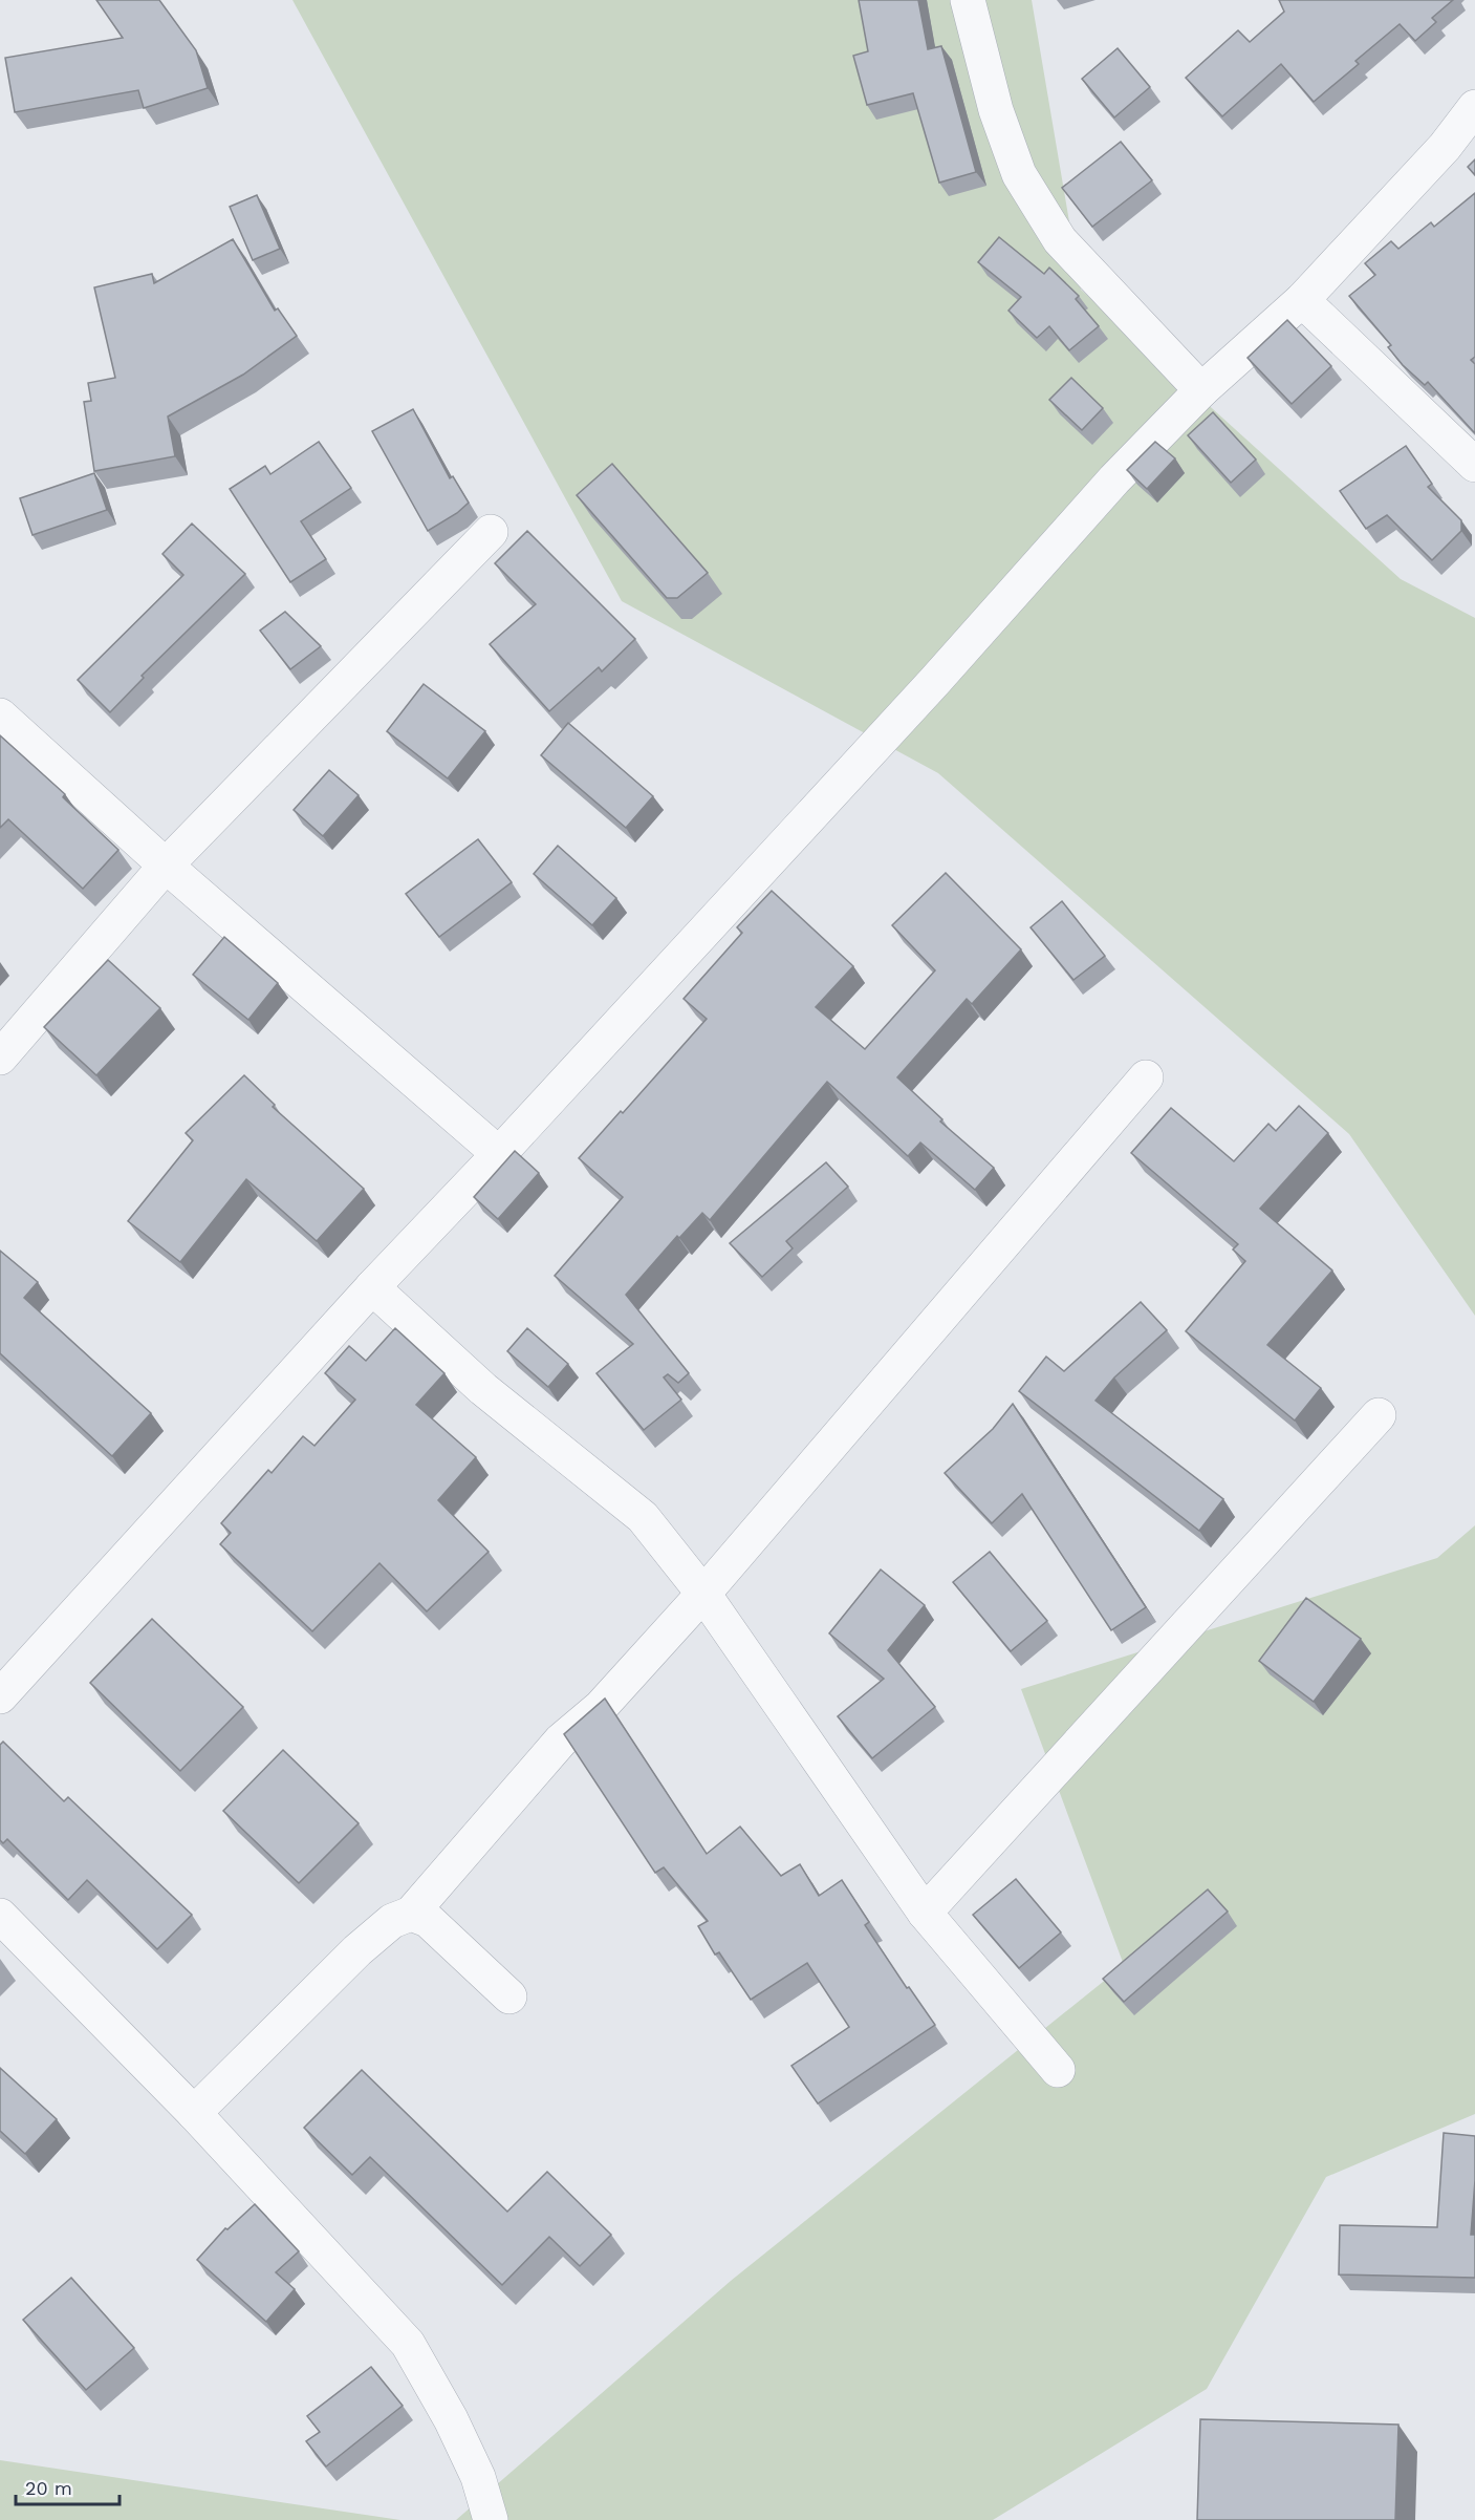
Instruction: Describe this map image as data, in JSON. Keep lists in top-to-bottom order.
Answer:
{
  "scale_bar": "20 m"
}
